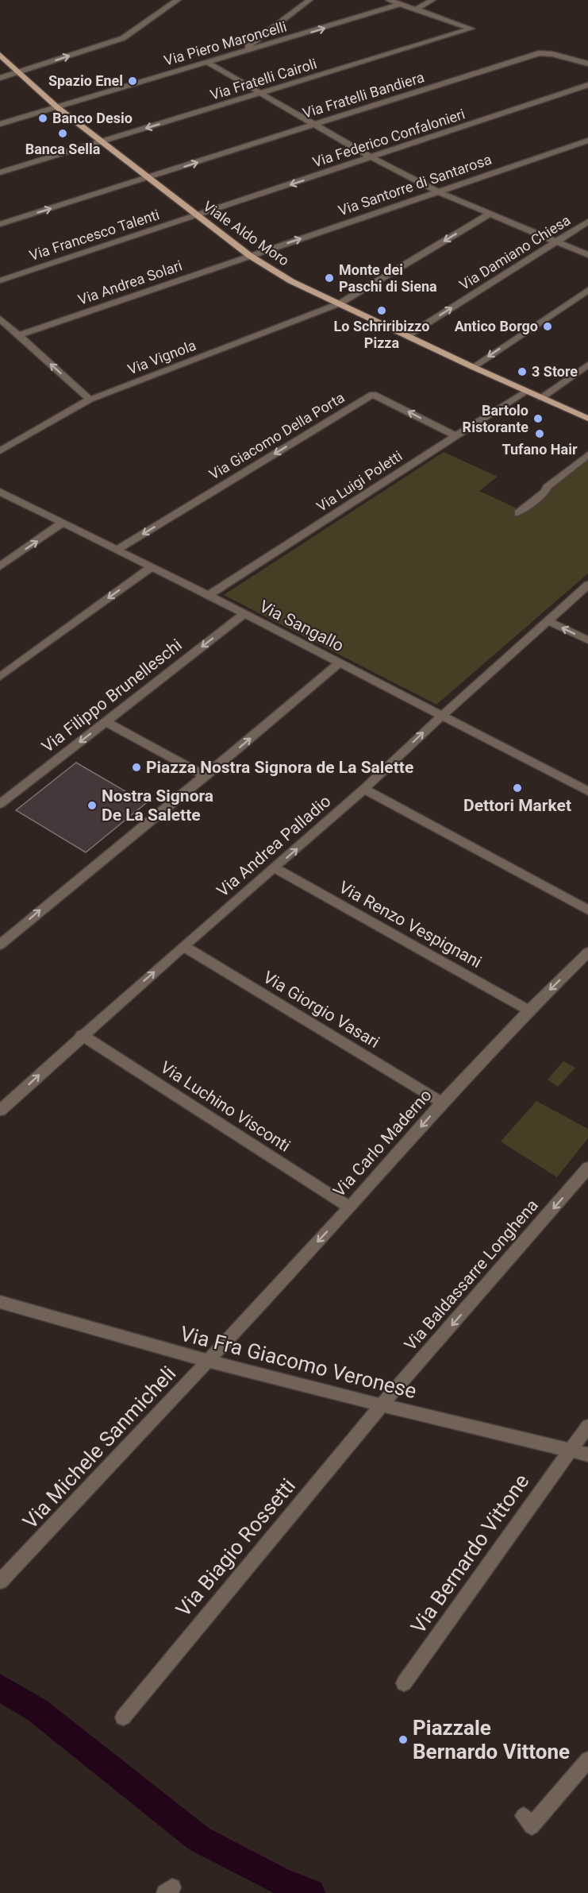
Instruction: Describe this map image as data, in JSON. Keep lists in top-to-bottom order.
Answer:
{
  "streets": {
    "main road": ["Viale Aldo Moro"],
    "street": [
      "Via Piero Maroncelli",
      "Via Fratelli Cairoli",
      "Via Fratelli Bandiera",
      "Via Federico Confalonieri",
      "Via Santorre di Santarosa",
      "Via Francesco Talenti",
      "Via Damiano Chiesa",
      "Via Andrea Solari",
      "Via Vignola",
      "Via Giacomo Della Porta",
      "Via Luigi Poletti",
      "Via Sangallo",
      "Via Filippo Brunelleschi",
      "Via Andrea Palladio",
      "Via Renzo Vespignani",
      "Via Giorgio Vasari",
      "Via Luchino Visconti",
      "Via Carlo Maderno",
      "Via Baldassarre Longhena",
      "Via Fra Giacomo Veronese",
      "Via Michele Sanmicheli",
      "Via Biagio Rossetti",
      "Via Bernardo Vittone"
    ]
  },
  "crossings": [
    ["Via Piero Maroncelli", "Viale Aldo Moro"],
    ["Via Fratelli Cairoli", "Viale Aldo Moro"],
    ["Via Fratelli Bandiera", "Viale Aldo Moro"],
    ["Via Federico Confalonieri", "Viale Aldo Moro"],
    ["Via Federico Confalonieri", "Via Francesco Talenti"],
    ["Via Santorre di Santarosa", "Viale Aldo Moro"],
    ["Via Santorre di Santarosa", "Via Andrea Solari"],
    ["Viale Aldo Moro", "Via Francesco Talenti"],
    ["Viale Aldo Moro", "Via Damiano Chiesa"],
    ["Viale Aldo Moro", "Via Andrea Solari"],
    ["Viale Aldo Moro", "Via Vignola"],
    ["Viale Aldo Moro", "Via Luigi Poletti"],
    ["Via Giacomo Della Porta", "Via Luigi Poletti"],
    ["Via Giacomo Della Porta", "Via Sangallo"],
    ["Via Luigi Poletti", "Via Sangallo"],
    ["Via Sangallo", "Via Filippo Brunelleschi"],
    ["Via Sangallo", "Via Andrea Palladio"],
    ["Via Andrea Palladio", "Via Renzo Vespignani"],
    ["Via Andrea Palladio", "Via Giorgio Vasari"],
    ["Via Andrea Palladio", "Via Luchino Visconti"],
    ["Via Renzo Vespignani", "Via Carlo Maderno"],
    ["Via Giorgio Vasari", "Via Carlo Maderno"],
    ["Via Luchino Visconti", "Via Carlo Maderno"],
    ["Via Carlo Maderno", "Via Fra Giacomo Veronese"],
    ["Via Carlo Maderno", "Via Michele Sanmicheli"],
    ["Via Baldassarre Longhena", "Via Fra Giacomo Veronese"],
    ["Via Baldassarre Longhena", "Via Biagio Rossetti"],
    ["Via Fra Giacomo Veronese", "Via Michele Sanmicheli"],
    ["Via Fra Giacomo Veronese", "Via Biagio Rossetti"],
    ["Via Fra Giacomo Veronese", "Via Bernardo Vittone"]
  ],
  "one_way": [
    "Via Fratelli Bandiera",
    "Via Federico Confalonieri",
    "Via Santorre di Santarosa",
    "Via Giacomo Della Porta",
    "Via Andrea Palladio",
    "Via Carlo Maderno",
    "Via Baldassarre Longhena"
  ],
  "places": [
    "Spazio Enel",
    "Banco Desio",
    "Banca Sella",
    "Monte dei Paschi di Siena",
    "Lo Schriribizzo Pizza",
    "Antico Borgo",
    "3 Store",
    "Bartolo Ristorante",
    "Tufano Hair",
    "Piazza Nostra Signora de La Salette",
    "Dettori Market",
    "Nostra Signora De La Salette",
    "Piazzale Bernardo Vittone"
  ]
}
